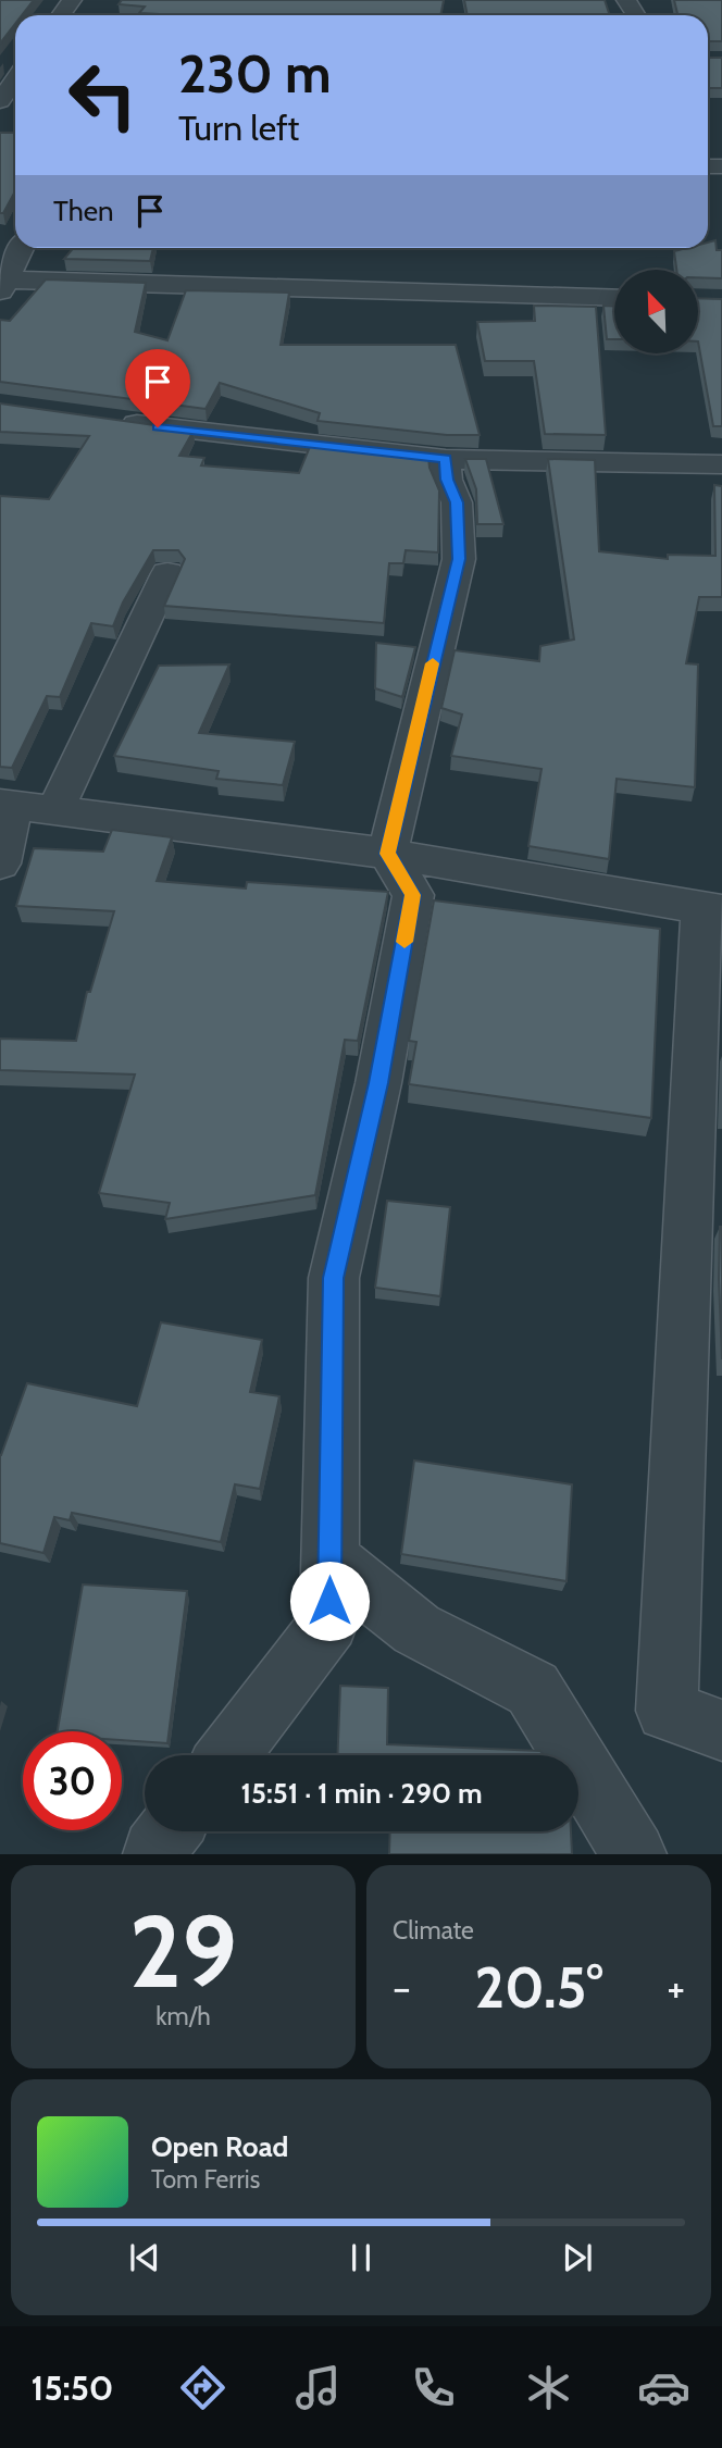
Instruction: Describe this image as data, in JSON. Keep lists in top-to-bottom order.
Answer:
{
  "north": "top left",
  "page": {
    "turn": ["230 m", "Turn left"],
    "then": "Then",
    "limit": "30",
    "trip": "15:51 · 1 min · 290 m",
    "tile": [
      ["29", "km/h"],
      "Climate"
    ],
    "heat": ["−", "20.5°", "+"],
    "song": ["Open Road", "Tom Ferris"],
    "tabs": "15:50"
  }
}
